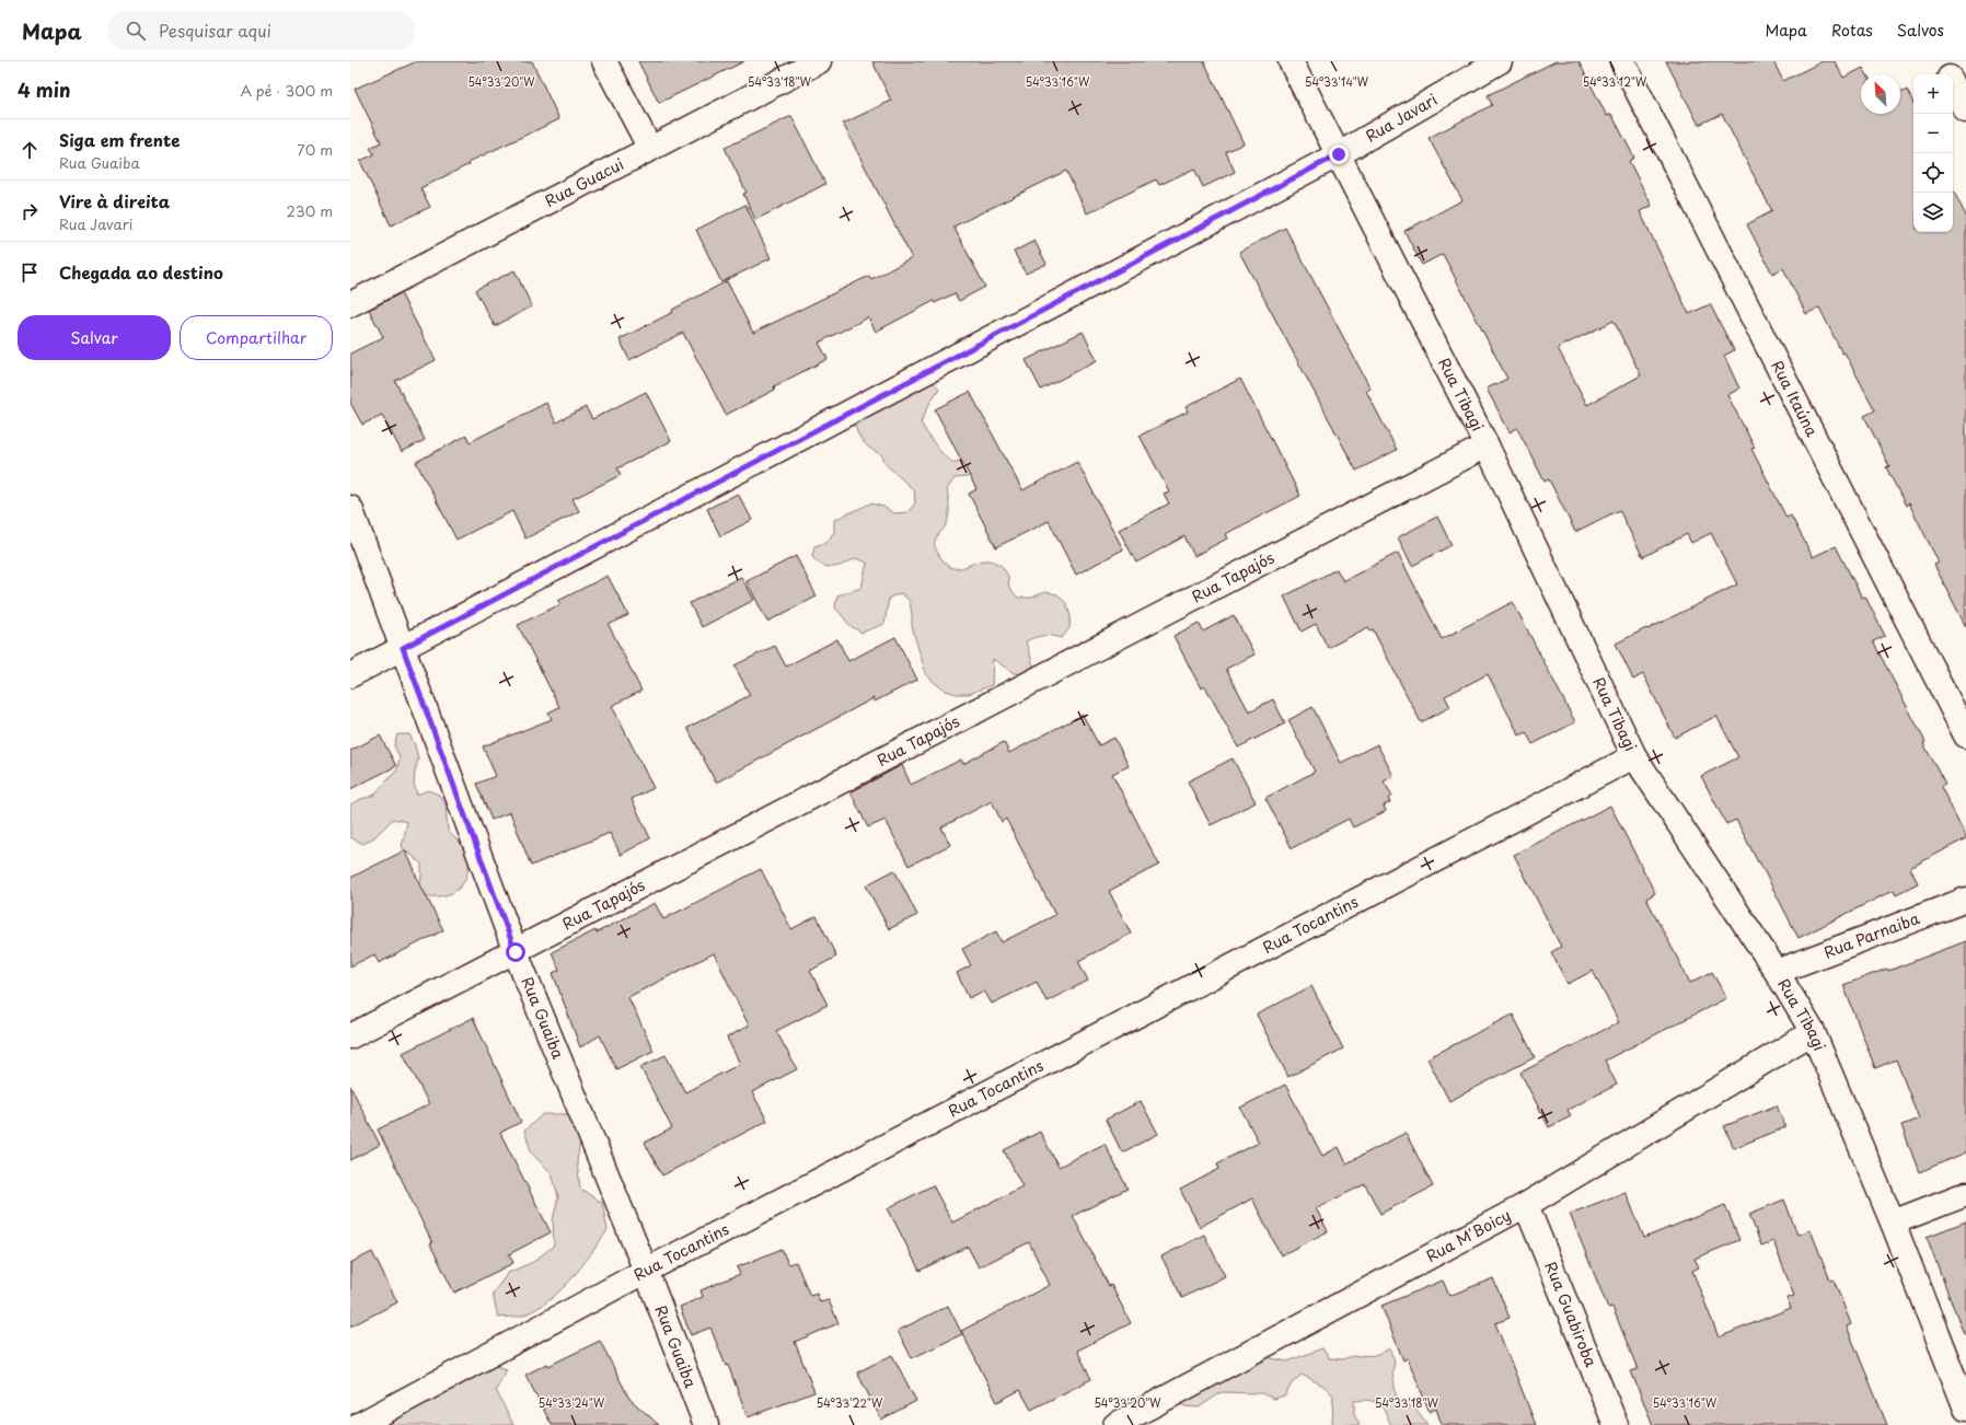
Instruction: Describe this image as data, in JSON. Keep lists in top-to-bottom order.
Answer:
{
  "streets": {
    "street": [
      "Rua Javari",
      "Rua Guacui",
      "Rua Tibagi",
      "Rua Itaúna",
      "Rua Tapajós",
      "Rua Tocantins",
      "Rua Parnaiba",
      "Rua Guaiba",
      "Rua M'Boicy",
      "Rua Guabiroba"
    ]
  },
  "crossings": [
    ["Rua Javari", "Rua Tibagi"],
    ["Rua Javari", "Rua Guaiba"],
    ["Rua Tibagi", "Rua Tapajós"],
    ["Rua Tibagi", "Rua Tocantins"],
    ["Rua Tibagi", "Rua Parnaiba"],
    ["Rua Tibagi", "Rua M'Boicy"],
    ["Rua Tapajós", "Rua Guaiba"],
    ["Rua Tocantins", "Rua Guaiba"],
    ["Rua M'Boicy", "Rua Guabiroba"]
  ],
  "north": "top left",
  "page": {
    "header": "Mapa",
    "search": "Pesquisar aqui",
    "nav": ["Mapa", "Rotas", "Salvos"],
    "heading": ["4 min", "A pé · 300 m"],
    "map_buttons": ["+", "−"],
    "list": [
      ["Siga em frente", "Rua Guaiba", "70 m"],
      ["Vire à direita", "Rua Javari", "230 m"],
      "Chegada ao destino"
    ],
    "buttons": ["Salvar", "Compartilhar"]
  },
  "coordinates": [
    "54°33'20\"W",
    "54°33'18\"W",
    "54°33'16\"W",
    "54°33'14\"W",
    "54°33'12\"W",
    "54°33'24\"W",
    "54°33'22\"W"
  ]
}
